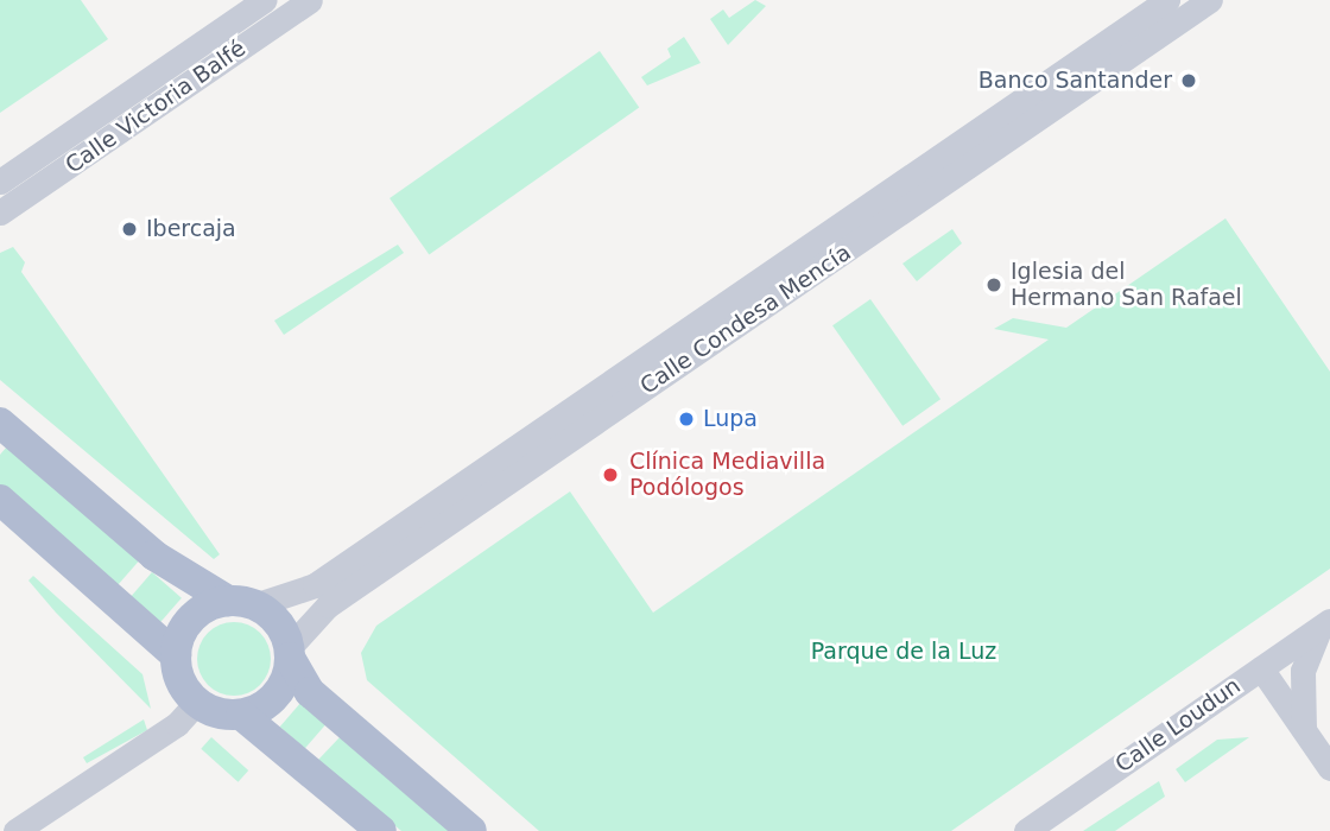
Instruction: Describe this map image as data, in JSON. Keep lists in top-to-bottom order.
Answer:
{
  "streets": {
    "street": ["Calle Victoria Balfé", "Calle Condesa Mencía", "Calle Loudun"]
  },
  "parks": ["Parque de la Luz"],
  "places": [
    "Banco Santander",
    "Ibercaja",
    "Iglesia del Hermano San Rafael",
    "Lupa",
    "Clínica Mediavilla Podólogos"
  ]
}
